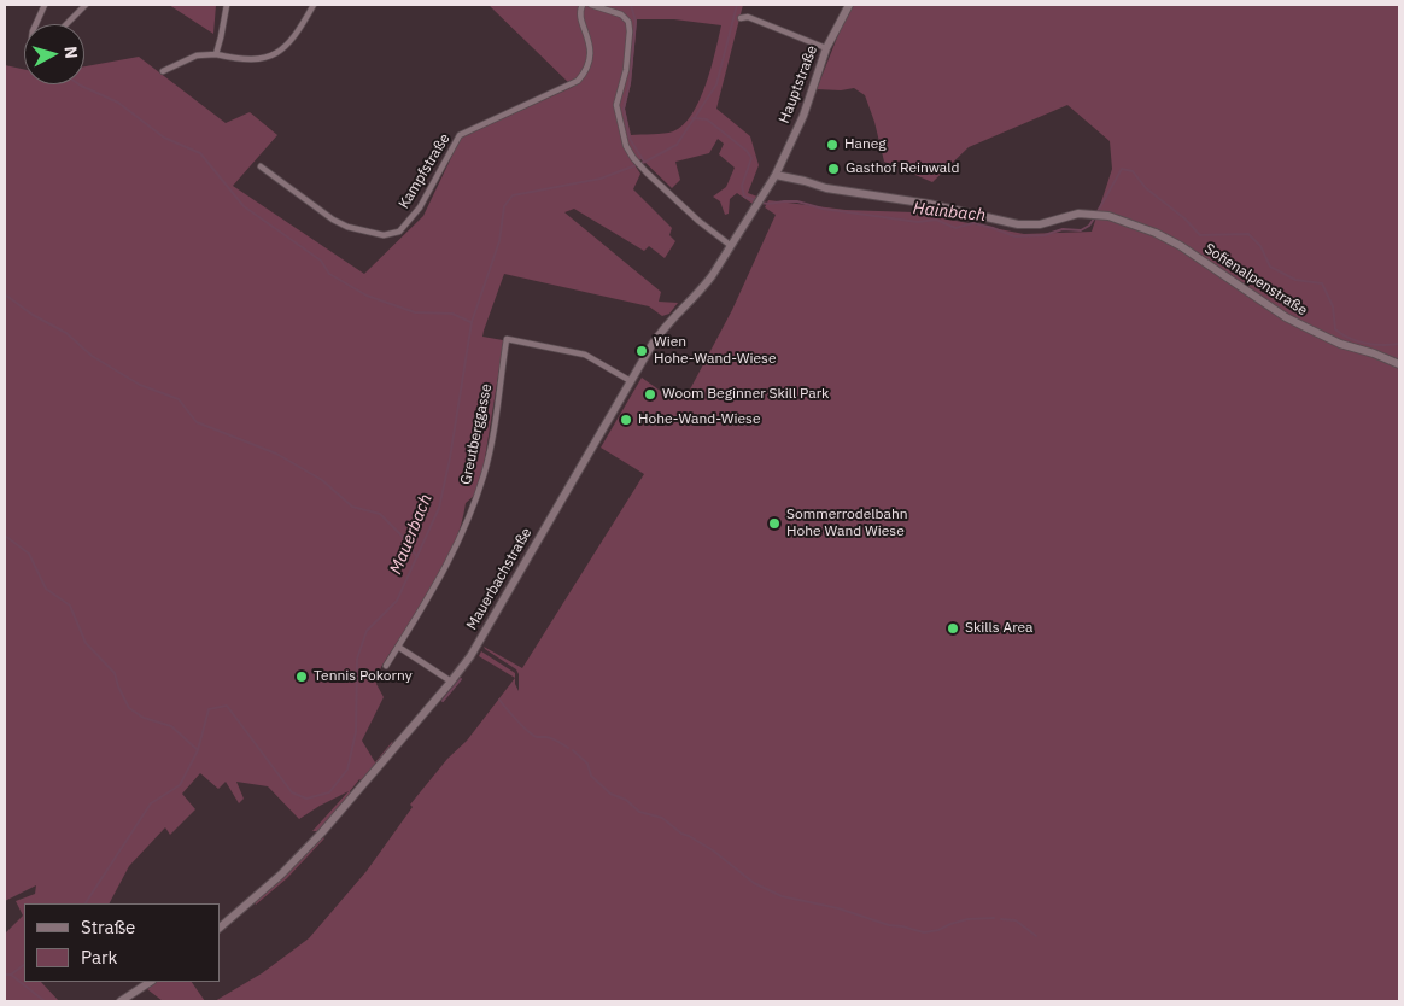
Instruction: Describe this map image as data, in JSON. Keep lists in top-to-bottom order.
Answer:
{
  "streets": {
    "main road": ["Hauptstraße", "Sofienalpenstraße", "Mauerbachstraße"],
    "street": ["Kampfstraße", "Greutberggasse"]
  },
  "crossings": [
    ["Hauptstraße", "Sofienalpenstraße"],
    ["Hauptstraße", "Mauerbachstraße"],
    ["Sofienalpenstraße", "Mauerbachstraße"],
    ["Greutberggasse", "Mauerbachstraße"]
  ],
  "water": ["Hainbach", "Mauerbach"],
  "places": [
    "Haneg",
    "Gasthof Reinwald",
    "Wien Hohe-Wand-Wiese",
    "Woom Beginner Skill Park",
    "Hohe-Wand-Wiese",
    "Sommerrodelbahn Hohe Wand Wiese",
    "Skills Area",
    "Tennis Pokorny"
  ],
  "legend": ["Straße", "Park"],
  "north": "right"
}
